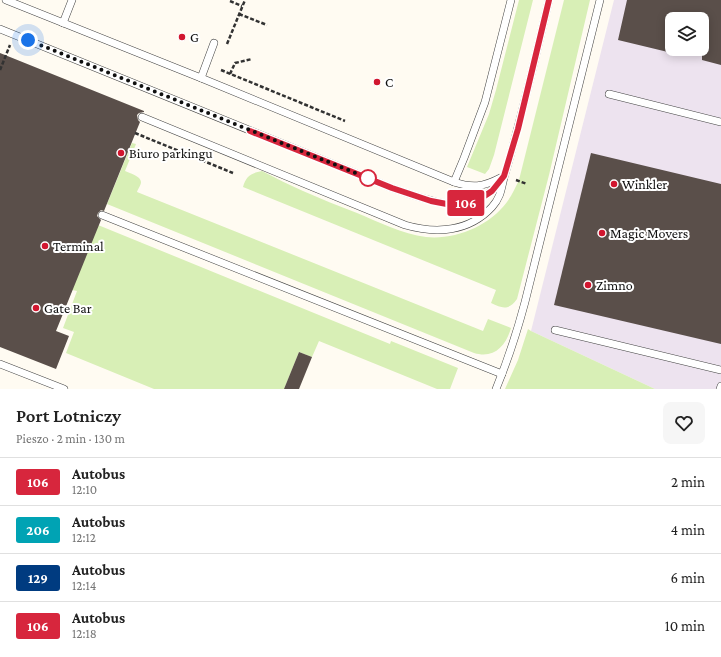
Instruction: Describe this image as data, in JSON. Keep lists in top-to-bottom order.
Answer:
{
  "places": [
    "G",
    "C",
    "Biuro parkingu",
    "Winkler",
    "Magic Movers",
    "Terminal",
    "Zimno",
    "Gate Bar"
  ],
  "lines": ["bus line 106"],
  "page": {
    "on_map": "106",
    "heading": ["Port Lotniczy", "Pieszo · 2 min · 130 m"],
    "list": [
      {
        "mark": "106",
        "name": "Autobus",
        "note": "12:10",
        "value": "2 min"
      },
      {
        "mark": "206",
        "name": "Autobus",
        "note": "12:12",
        "value": "4 min"
      },
      {
        "mark": "129",
        "name": "Autobus",
        "note": "12:14",
        "value": "6 min"
      },
      {
        "mark": "106",
        "name": "Autobus",
        "note": "12:18",
        "value": "10 min"
      }
    ]
  }
}
